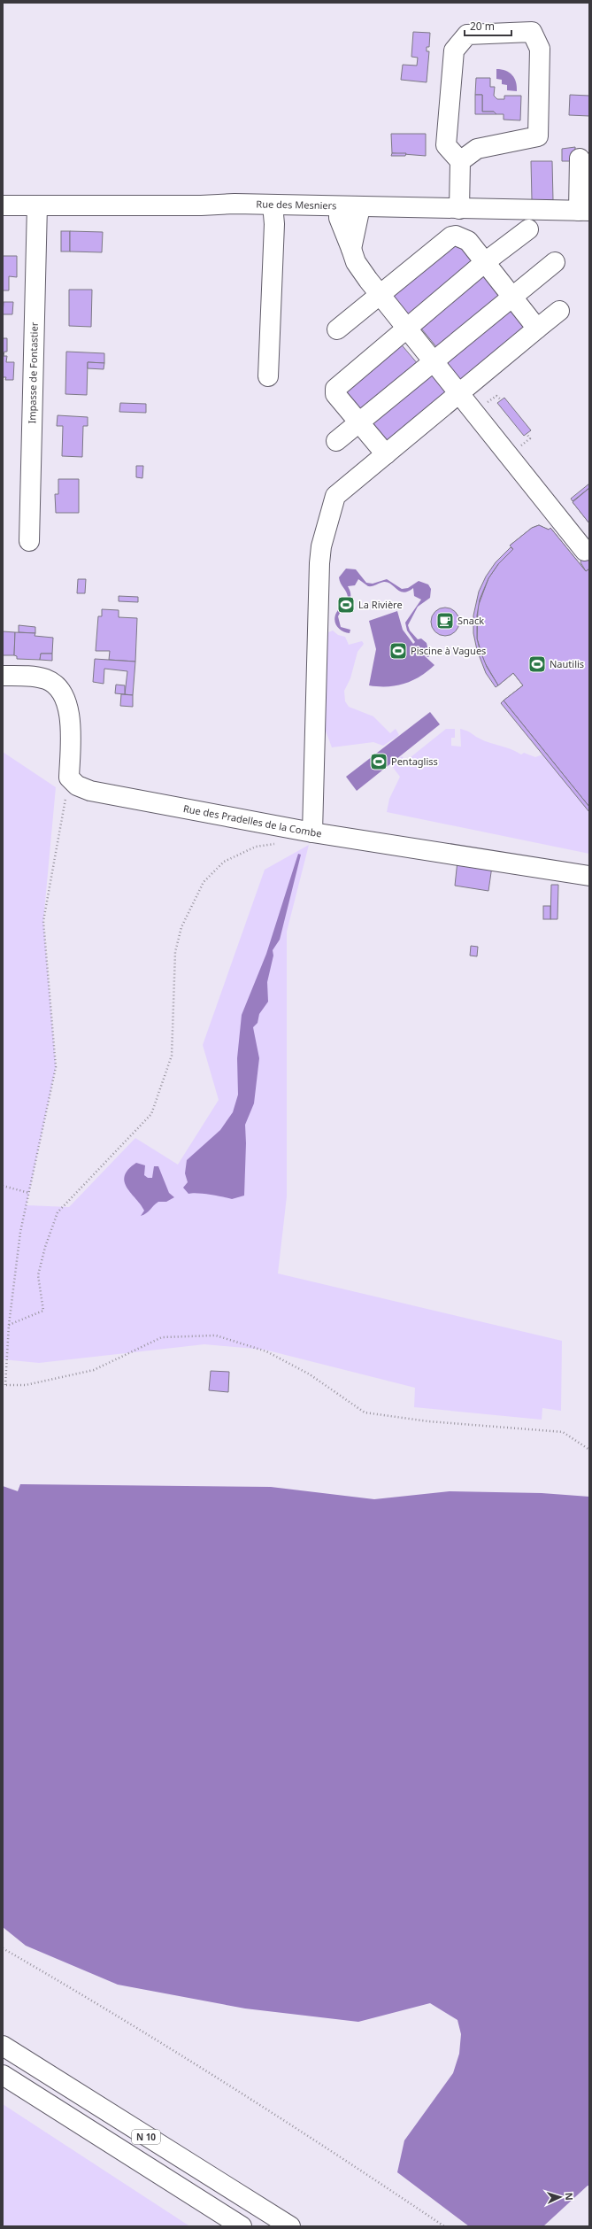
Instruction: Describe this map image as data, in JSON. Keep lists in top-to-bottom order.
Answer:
{
  "streets": {
    "main road": [
      "Rue des Mesniers",
      "Impasse de Fontastier",
      "Rue des Pradelles de la Combe",
      "N 10"
    ]
  },
  "crossings": [
    ["Rue des Mesniers", "Impasse de Fontastier"]
  ],
  "places": {
    "sports": [
      "La Rivière",
      "Piscine à Vagues",
      "Nautilis",
      "Pentagliss"
    ],
    "cafe": ["Snack"]
  },
  "scale_bar": "20 m",
  "north": "right"
}
